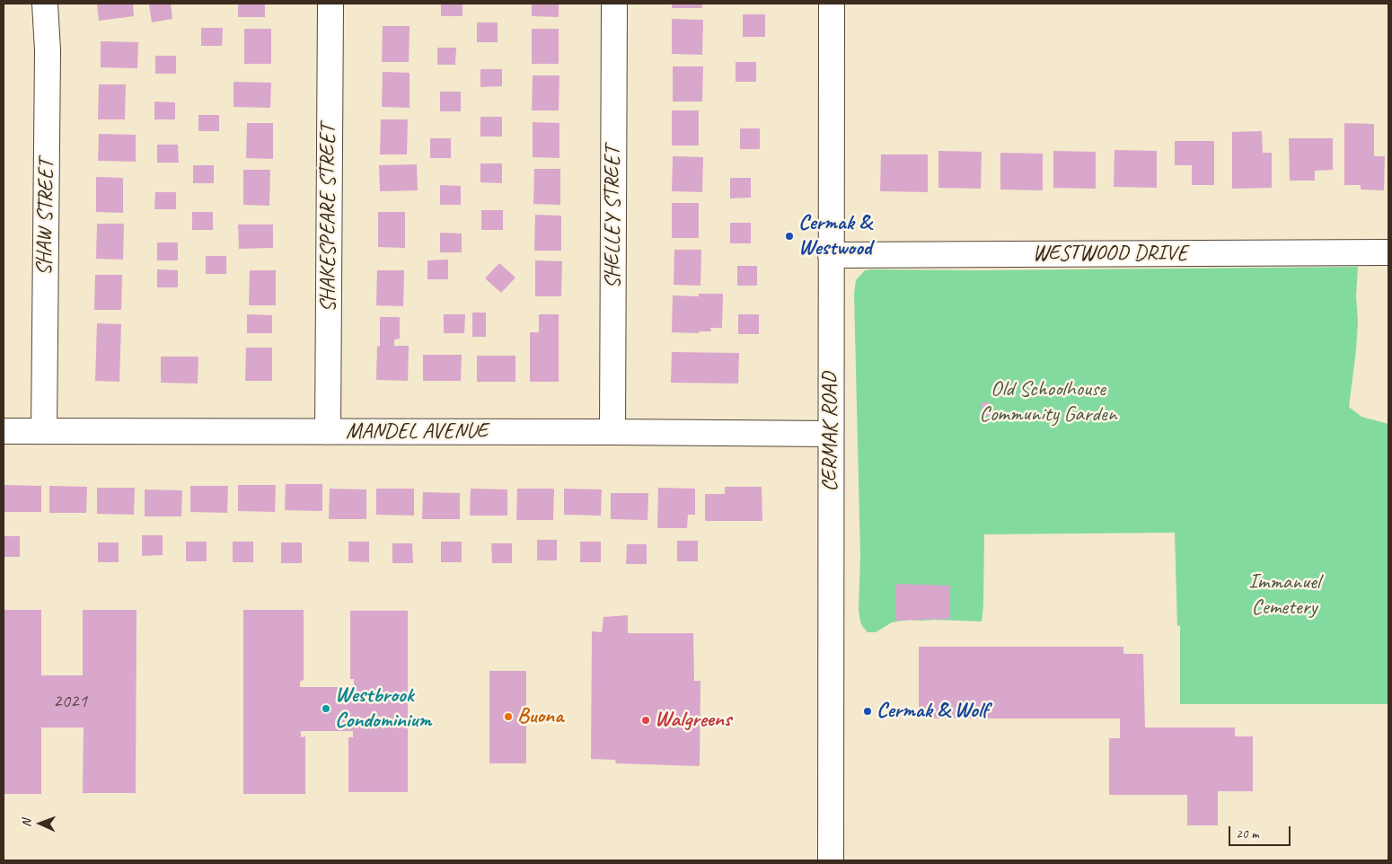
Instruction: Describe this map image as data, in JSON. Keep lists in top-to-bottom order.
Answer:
{
  "streets": {
    "street": [
      "SHAW STREET",
      "SHELLEY STREET",
      "SHAKESPEARE STREET",
      "WESTWOOD DRIVE",
      "MANDEL AVENUE",
      "CERMAK ROAD"
    ]
  },
  "crossings": [
    ["SHAW STREET", "MANDEL AVENUE"],
    ["SHELLEY STREET", "MANDEL AVENUE"],
    ["SHAKESPEARE STREET", "MANDEL AVENUE"],
    ["WESTWOOD DRIVE", "CERMAK ROAD"],
    ["MANDEL AVENUE", "CERMAK ROAD"]
  ],
  "parks": ["Old Schoolhouse Community Garden", "Immanuel Cemetery"],
  "places": [
    "Cermak & Westwood",
    "Westbrook Condominium",
    "Cermak & Wolf",
    "Buona",
    "Walgreens"
  ],
  "house_numbers": ["2021"],
  "scale_bar": "20 m",
  "north": "left"
}
